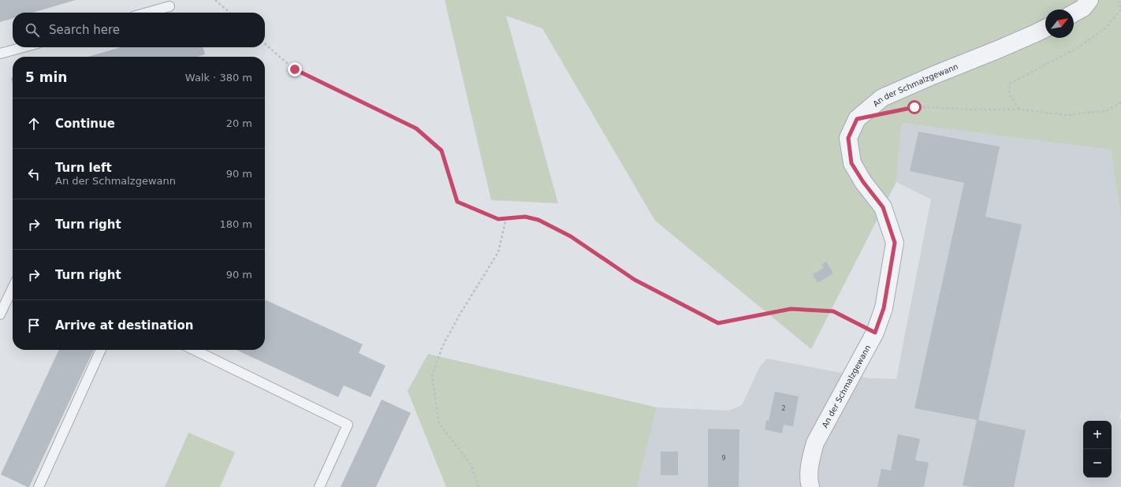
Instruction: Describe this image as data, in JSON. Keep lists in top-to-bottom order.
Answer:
{
  "streets": {
    "street": ["An der Schmalzgewann"]
  },
  "house_numbers": ["2", "9"],
  "north": "top right",
  "page": {
    "search": "Search here",
    "heading": ["5 min", "Walk · 380 m"],
    "list": [
      ["Continue", "20 m"],
      ["Turn left", "An der Schmalzgewann", "90 m"],
      ["Turn right", "180 m"],
      ["Turn right", "90 m"],
      "Arrive at destination"
    ],
    "map_buttons": ["+", "−"]
  }
}
